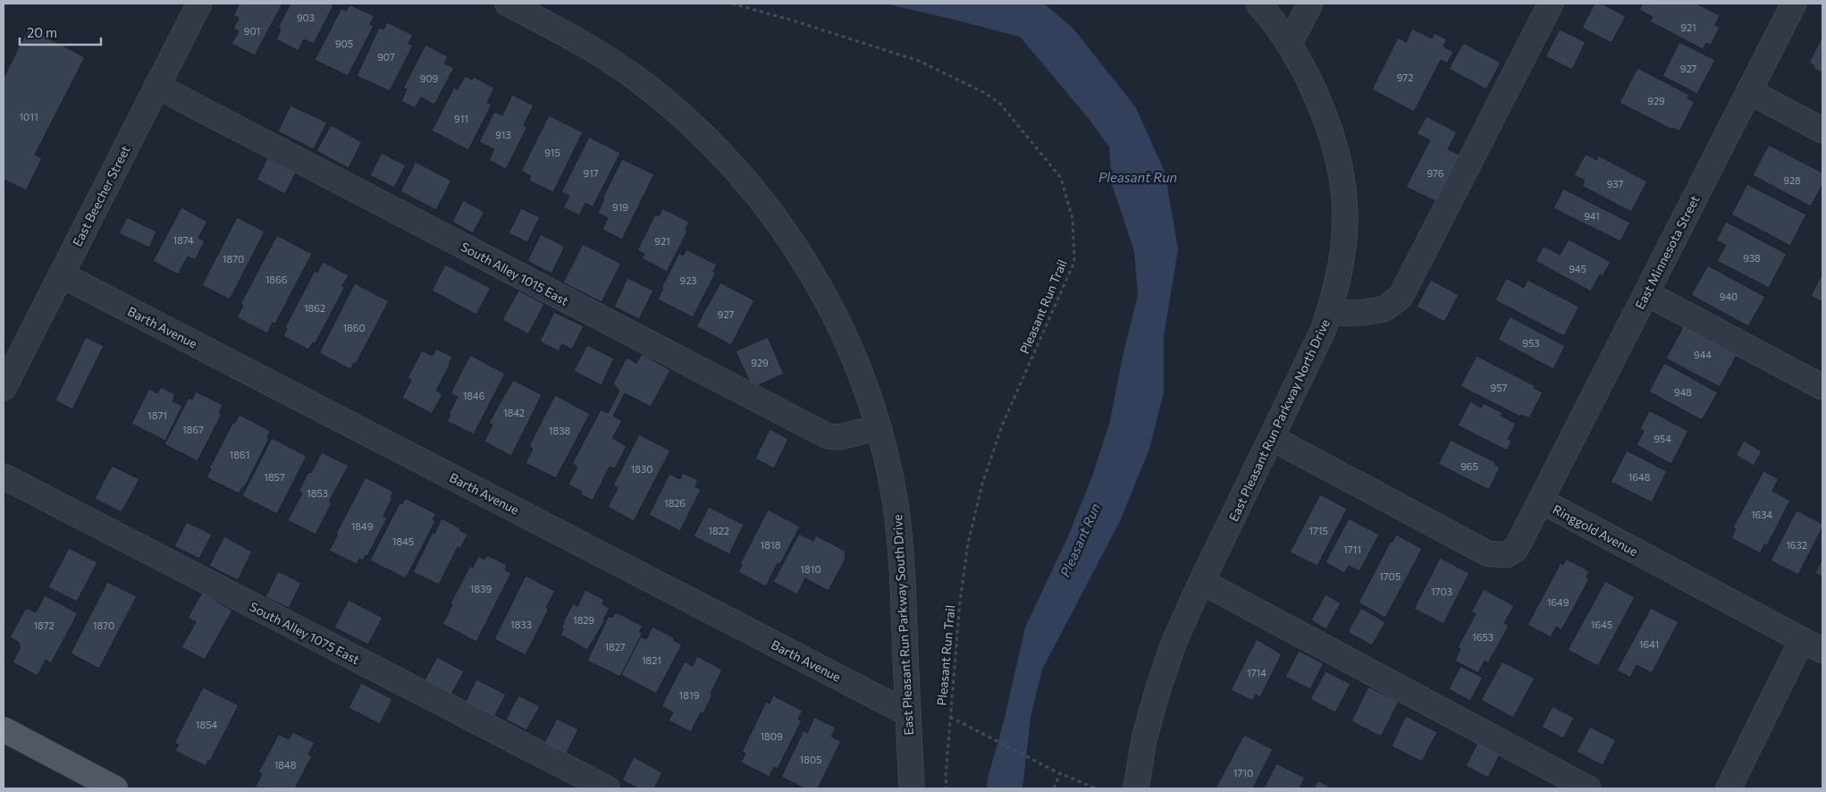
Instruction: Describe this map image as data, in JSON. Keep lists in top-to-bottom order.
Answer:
{
  "streets": {
    "street": [
      "East Beecher Street",
      "East Minnesota Street",
      "South Alley 1015 East",
      "Barth Avenue",
      "East Pleasant Run Parkway North Drive",
      "Ringgold Avenue",
      "East Pleasant Run Parkway South Drive",
      "South Alley 1075 East"
    ],
    "path": ["Pleasant Run Trail"]
  },
  "crossings": [
    ["East Beecher Street", "South Alley 1015 East"],
    ["East Beecher Street", "Barth Avenue"],
    ["East Minnesota Street", "Ringgold Avenue"],
    ["South Alley 1015 East", "East Pleasant Run Parkway South Drive"],
    ["Barth Avenue", "East Pleasant Run Parkway South Drive"],
    ["East Pleasant Run Parkway North Drive", "Ringgold Avenue"]
  ],
  "water": ["Pleasant Run"],
  "house_numbers": [
    "903",
    "921",
    "901",
    "905",
    "907",
    "927",
    "972",
    "909",
    "929",
    "1011",
    "911",
    "913",
    "915",
    "917",
    "976",
    "928",
    "937",
    "919",
    "941",
    "1874",
    "921",
    "938",
    "1870",
    "945",
    "1866",
    "923",
    "940",
    "1862",
    "927",
    "1860",
    "953",
    "944",
    "929",
    "957",
    "948",
    "1846",
    "1842",
    "1871",
    "1867",
    "1838",
    "954",
    "1861",
    "965",
    "1830",
    "1857",
    "1648",
    "1853",
    "1826",
    "1634",
    "1849",
    "1822",
    "1715",
    "1845",
    "1818",
    "1632",
    "1711",
    "1810",
    "1705",
    "1839",
    "1703",
    "1649",
    "1829",
    "1833",
    "1645",
    "1872",
    "1870",
    "1653",
    "1641",
    "1827",
    "1821",
    "1714",
    "1819",
    "1854",
    "1809",
    "1805",
    "1848",
    "1710"
  ],
  "scale_bar": "20 m"
}
